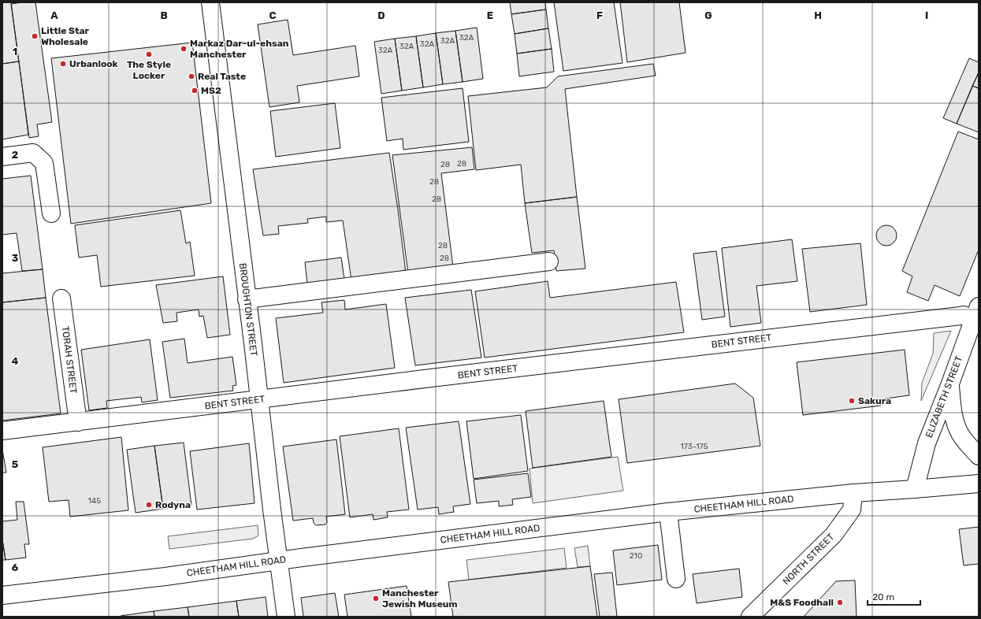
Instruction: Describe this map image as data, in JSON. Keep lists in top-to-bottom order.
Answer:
{
  "streets": {
    "main road": [
      "BROUGHTON STREET",
      "BENT STREET",
      "TORAH STREET",
      "ELIZABETH STREET",
      "CHEETHAM HILL ROAD",
      "NORTH STREET"
    ]
  },
  "crossings": [
    ["BROUGHTON STREET", "BENT STREET"],
    ["BROUGHTON STREET", "CHEETHAM HILL ROAD"],
    ["BENT STREET", "TORAH STREET"],
    ["BENT STREET", "ELIZABETH STREET"],
    ["ELIZABETH STREET", "CHEETHAM HILL ROAD"],
    ["CHEETHAM HILL ROAD", "NORTH STREET"]
  ],
  "places": [
    "Little Star Wholesale",
    "Markaz Dar-ul-ehsan Manchester",
    "The Style Locker",
    "Urbanlook",
    "Real Taste",
    "MS2",
    "Sakura",
    "Rodyna",
    "Manchester Jewish Museum",
    "M&S Foodhall"
  ],
  "house_numbers": [
    "32A",
    "32A",
    "32A",
    "32A",
    "32A",
    "28",
    "28",
    "28",
    "28",
    "28",
    "28",
    "173-175",
    "145",
    "210"
  ],
  "scale_bar": "20 m",
  "grid": {
    "columns": [
      "A",
      "B",
      "C",
      "D",
      "E",
      "F",
      "G",
      "H",
      "I"
    ],
    "rows": [
      "1",
      "2",
      "3",
      "4",
      "5",
      "6"
    ]
  }
}
